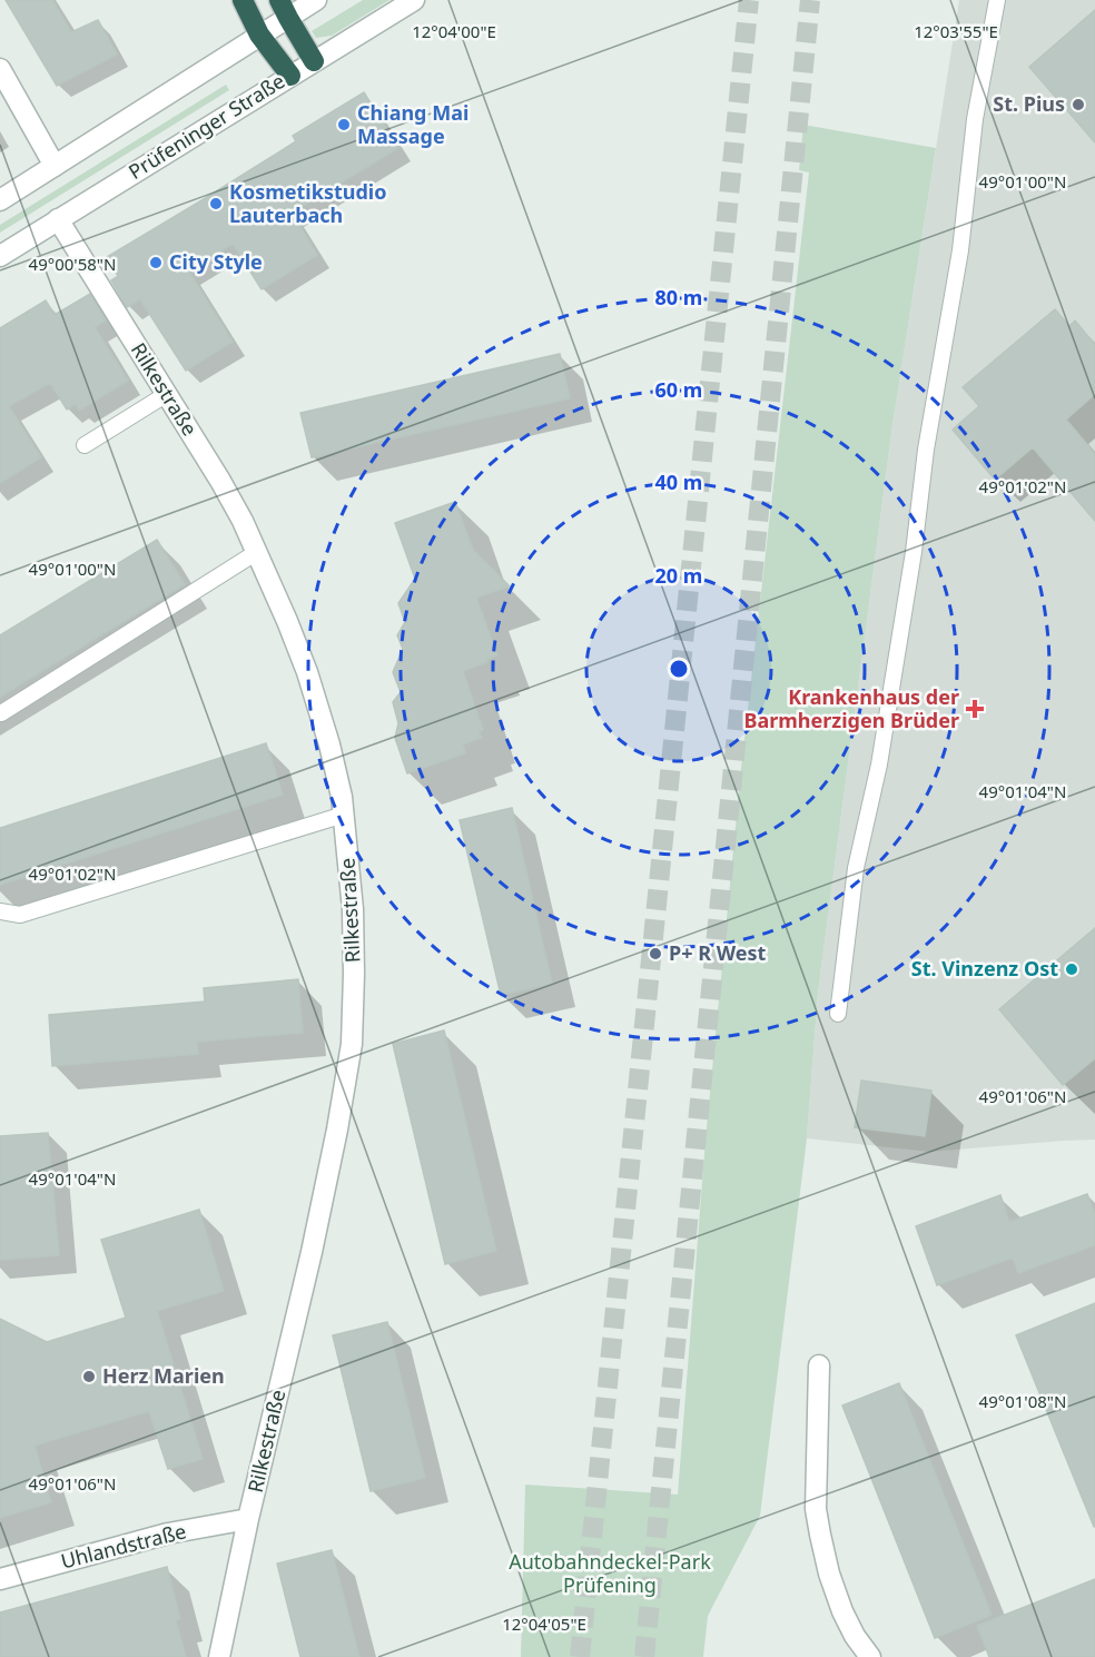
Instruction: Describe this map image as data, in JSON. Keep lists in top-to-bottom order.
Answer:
{
  "streets": {
    "street": ["Prüfeninger Straße", "Rilkestraße", "Uhlandstraße"]
  },
  "crossings": [
    ["Prüfeninger Straße", "Rilkestraße"],
    ["Rilkestraße", "Uhlandstraße"]
  ],
  "parks": ["Autobahndeckel-Park Prüfening"],
  "places": {
    "other": [
      "St. Pius",
      "Chiang Mai Massage",
      "Kosmetikstudio Lauterbach",
      "City Style",
      "P+ R West",
      "St. Vinzenz Ost",
      "Herz Marien"
    ],
    "health": ["Krankenhaus der Barmherzigen Brüder"]
  },
  "coordinates": [
    "12°04'00\"E",
    "12°03'55\"E",
    "49°01'00\"N",
    "49°00'58\"N",
    "49°01'02\"N",
    "49°01'04\"N",
    "49°01'06\"N",
    "49°01'08\"N",
    "12°04'05\"E"
  ],
  "rings": [
    "80 m",
    "60 m",
    "40 m",
    "20 m"
  ]
}
